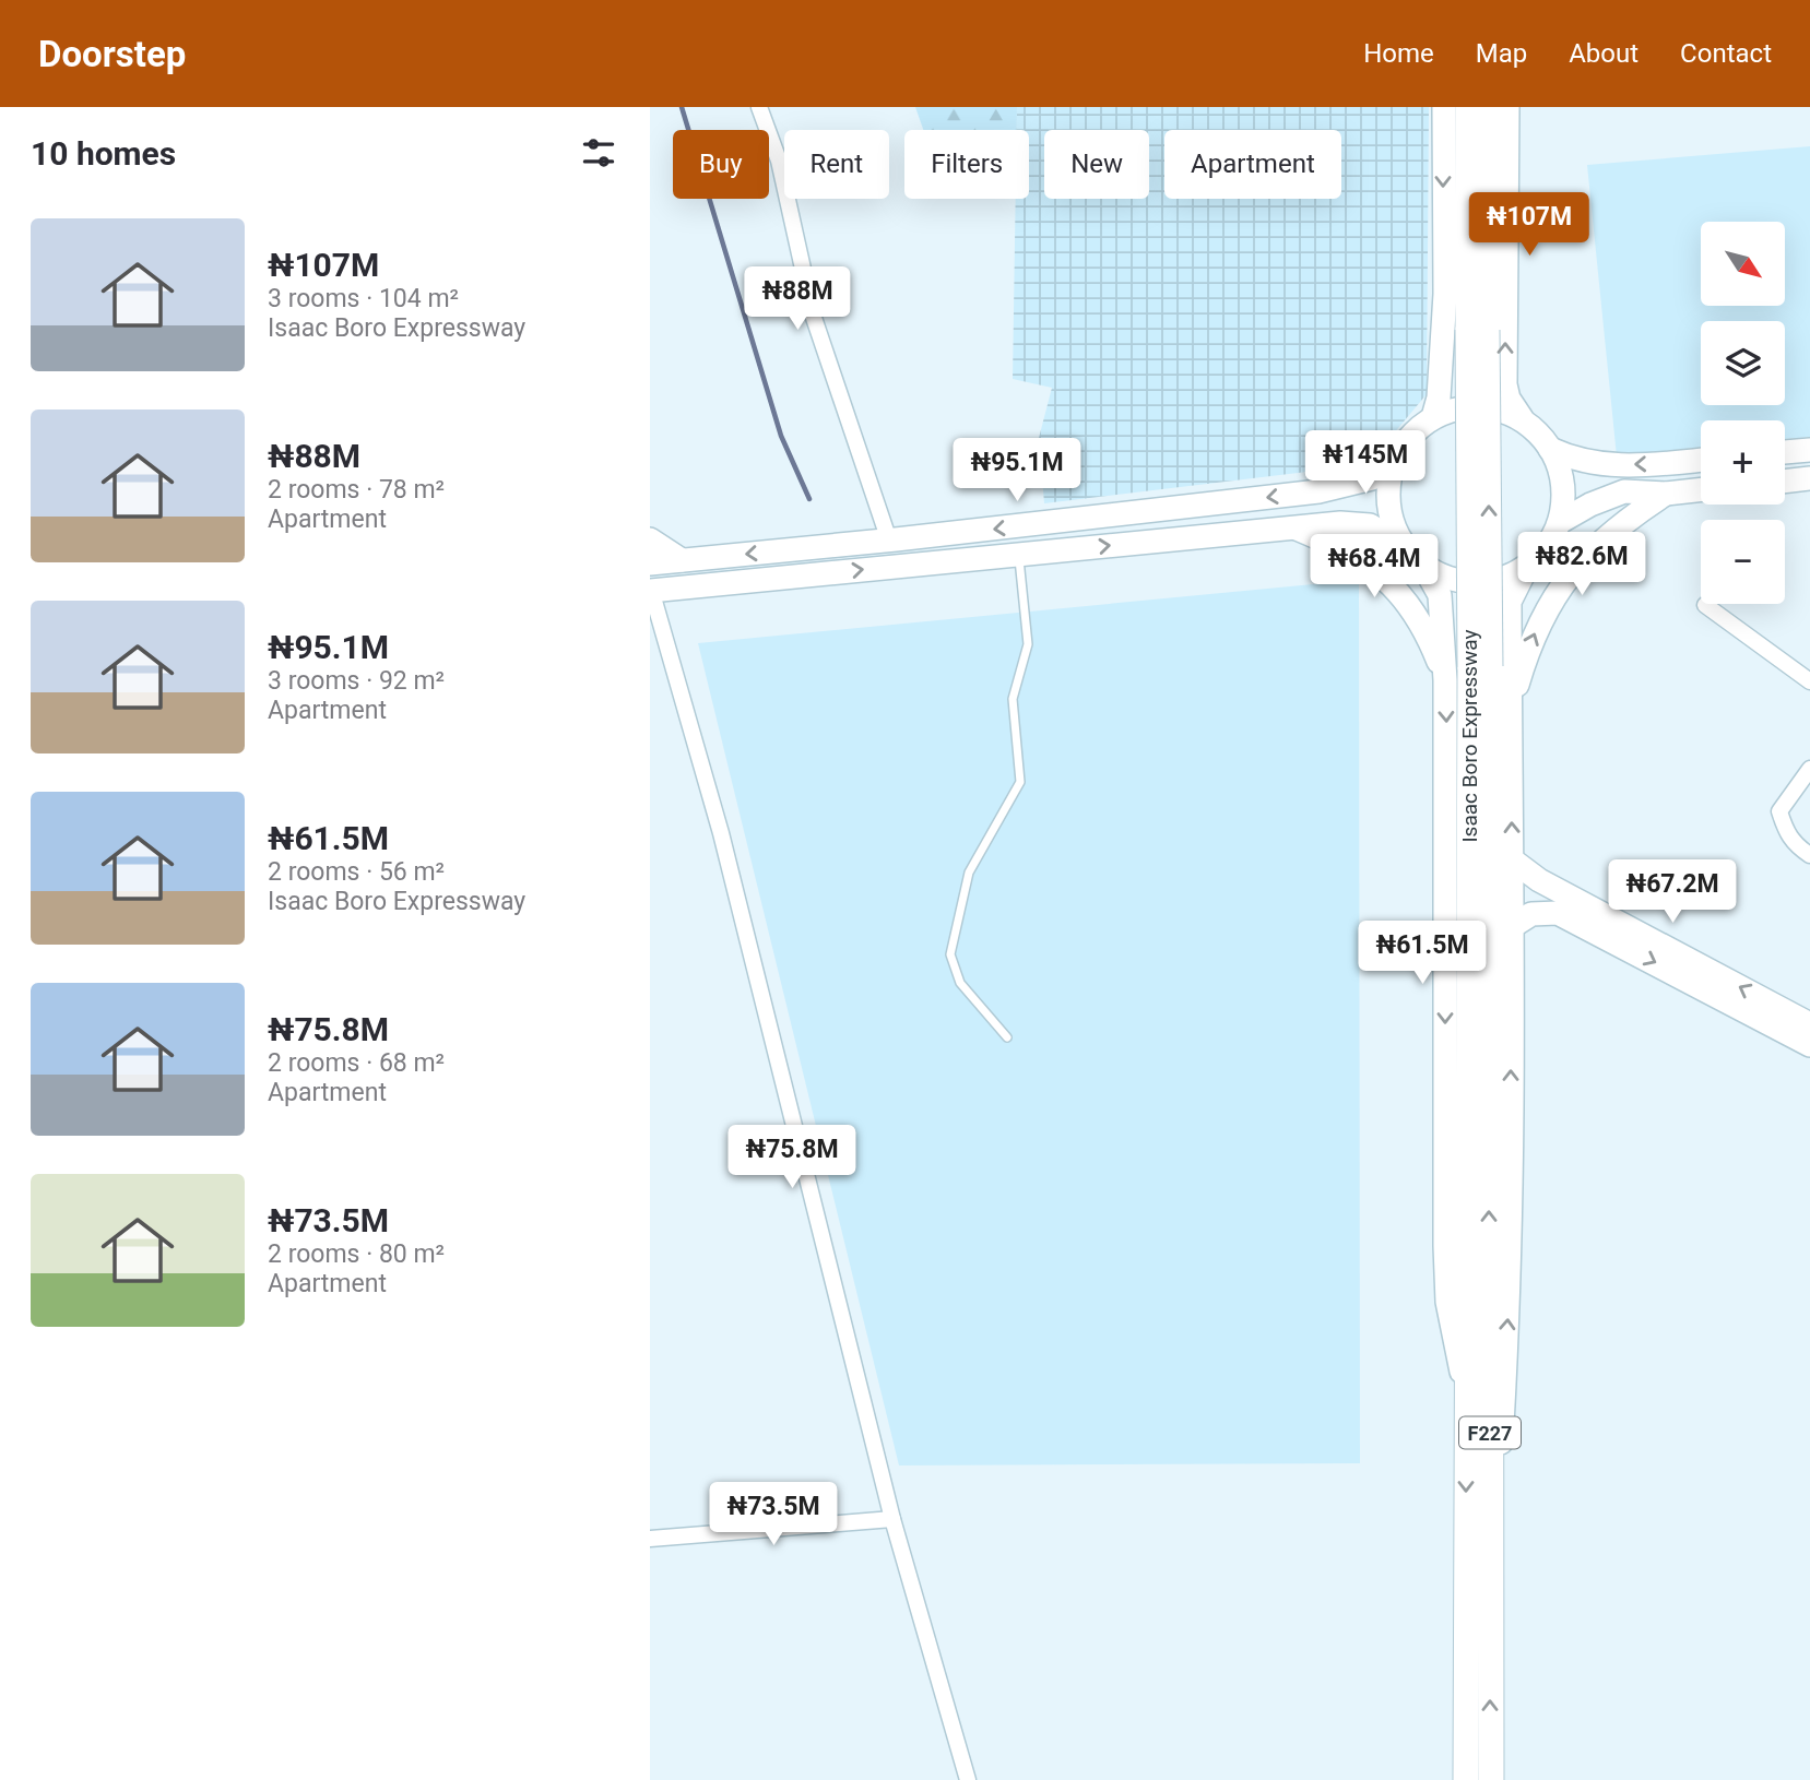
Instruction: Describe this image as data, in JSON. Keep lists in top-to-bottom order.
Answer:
{
  "streets": {
    "main road": ["Isaac Boro Expressway", "F227"]
  },
  "crossings": [
    ["Isaac Boro Expressway", "F227"]
  ],
  "north": "bottom right",
  "page": {
    "header": "Doorstep",
    "nav": [
      "Home",
      "Map",
      "About",
      "Contact"
    ],
    "heading": "10 homes",
    "chip": [
      "Buy",
      "Rent",
      "Filters",
      "New",
      "Apartment"
    ],
    "price": [
      "₦107M",
      "₦88M",
      "₦145M",
      "₦95.1M",
      "₦82.6M",
      "₦68.4M",
      "₦67.2M",
      "₦61.5M",
      "₦75.8M",
      "₦73.5M"
    ],
    "list": [
      {
        "name": "₦107M",
        "note": "3 rooms · 104 m² · Isaac Boro Expressway"
      },
      {
        "name": "₦88M",
        "note": "2 rooms · 78 m² · Apartment"
      },
      {
        "name": "₦95.1M",
        "note": "3 rooms · 92 m² · Apartment"
      },
      {
        "name": "₦61.5M",
        "note": "2 rooms · 56 m² · Isaac Boro Expressway"
      },
      {
        "name": "₦75.8M",
        "note": "2 rooms · 68 m² · Apartment"
      },
      {
        "name": "₦73.5M",
        "note": "2 rooms · 80 m² · Apartment"
      }
    ],
    "map_buttons": ["+", "−"]
  }
}
